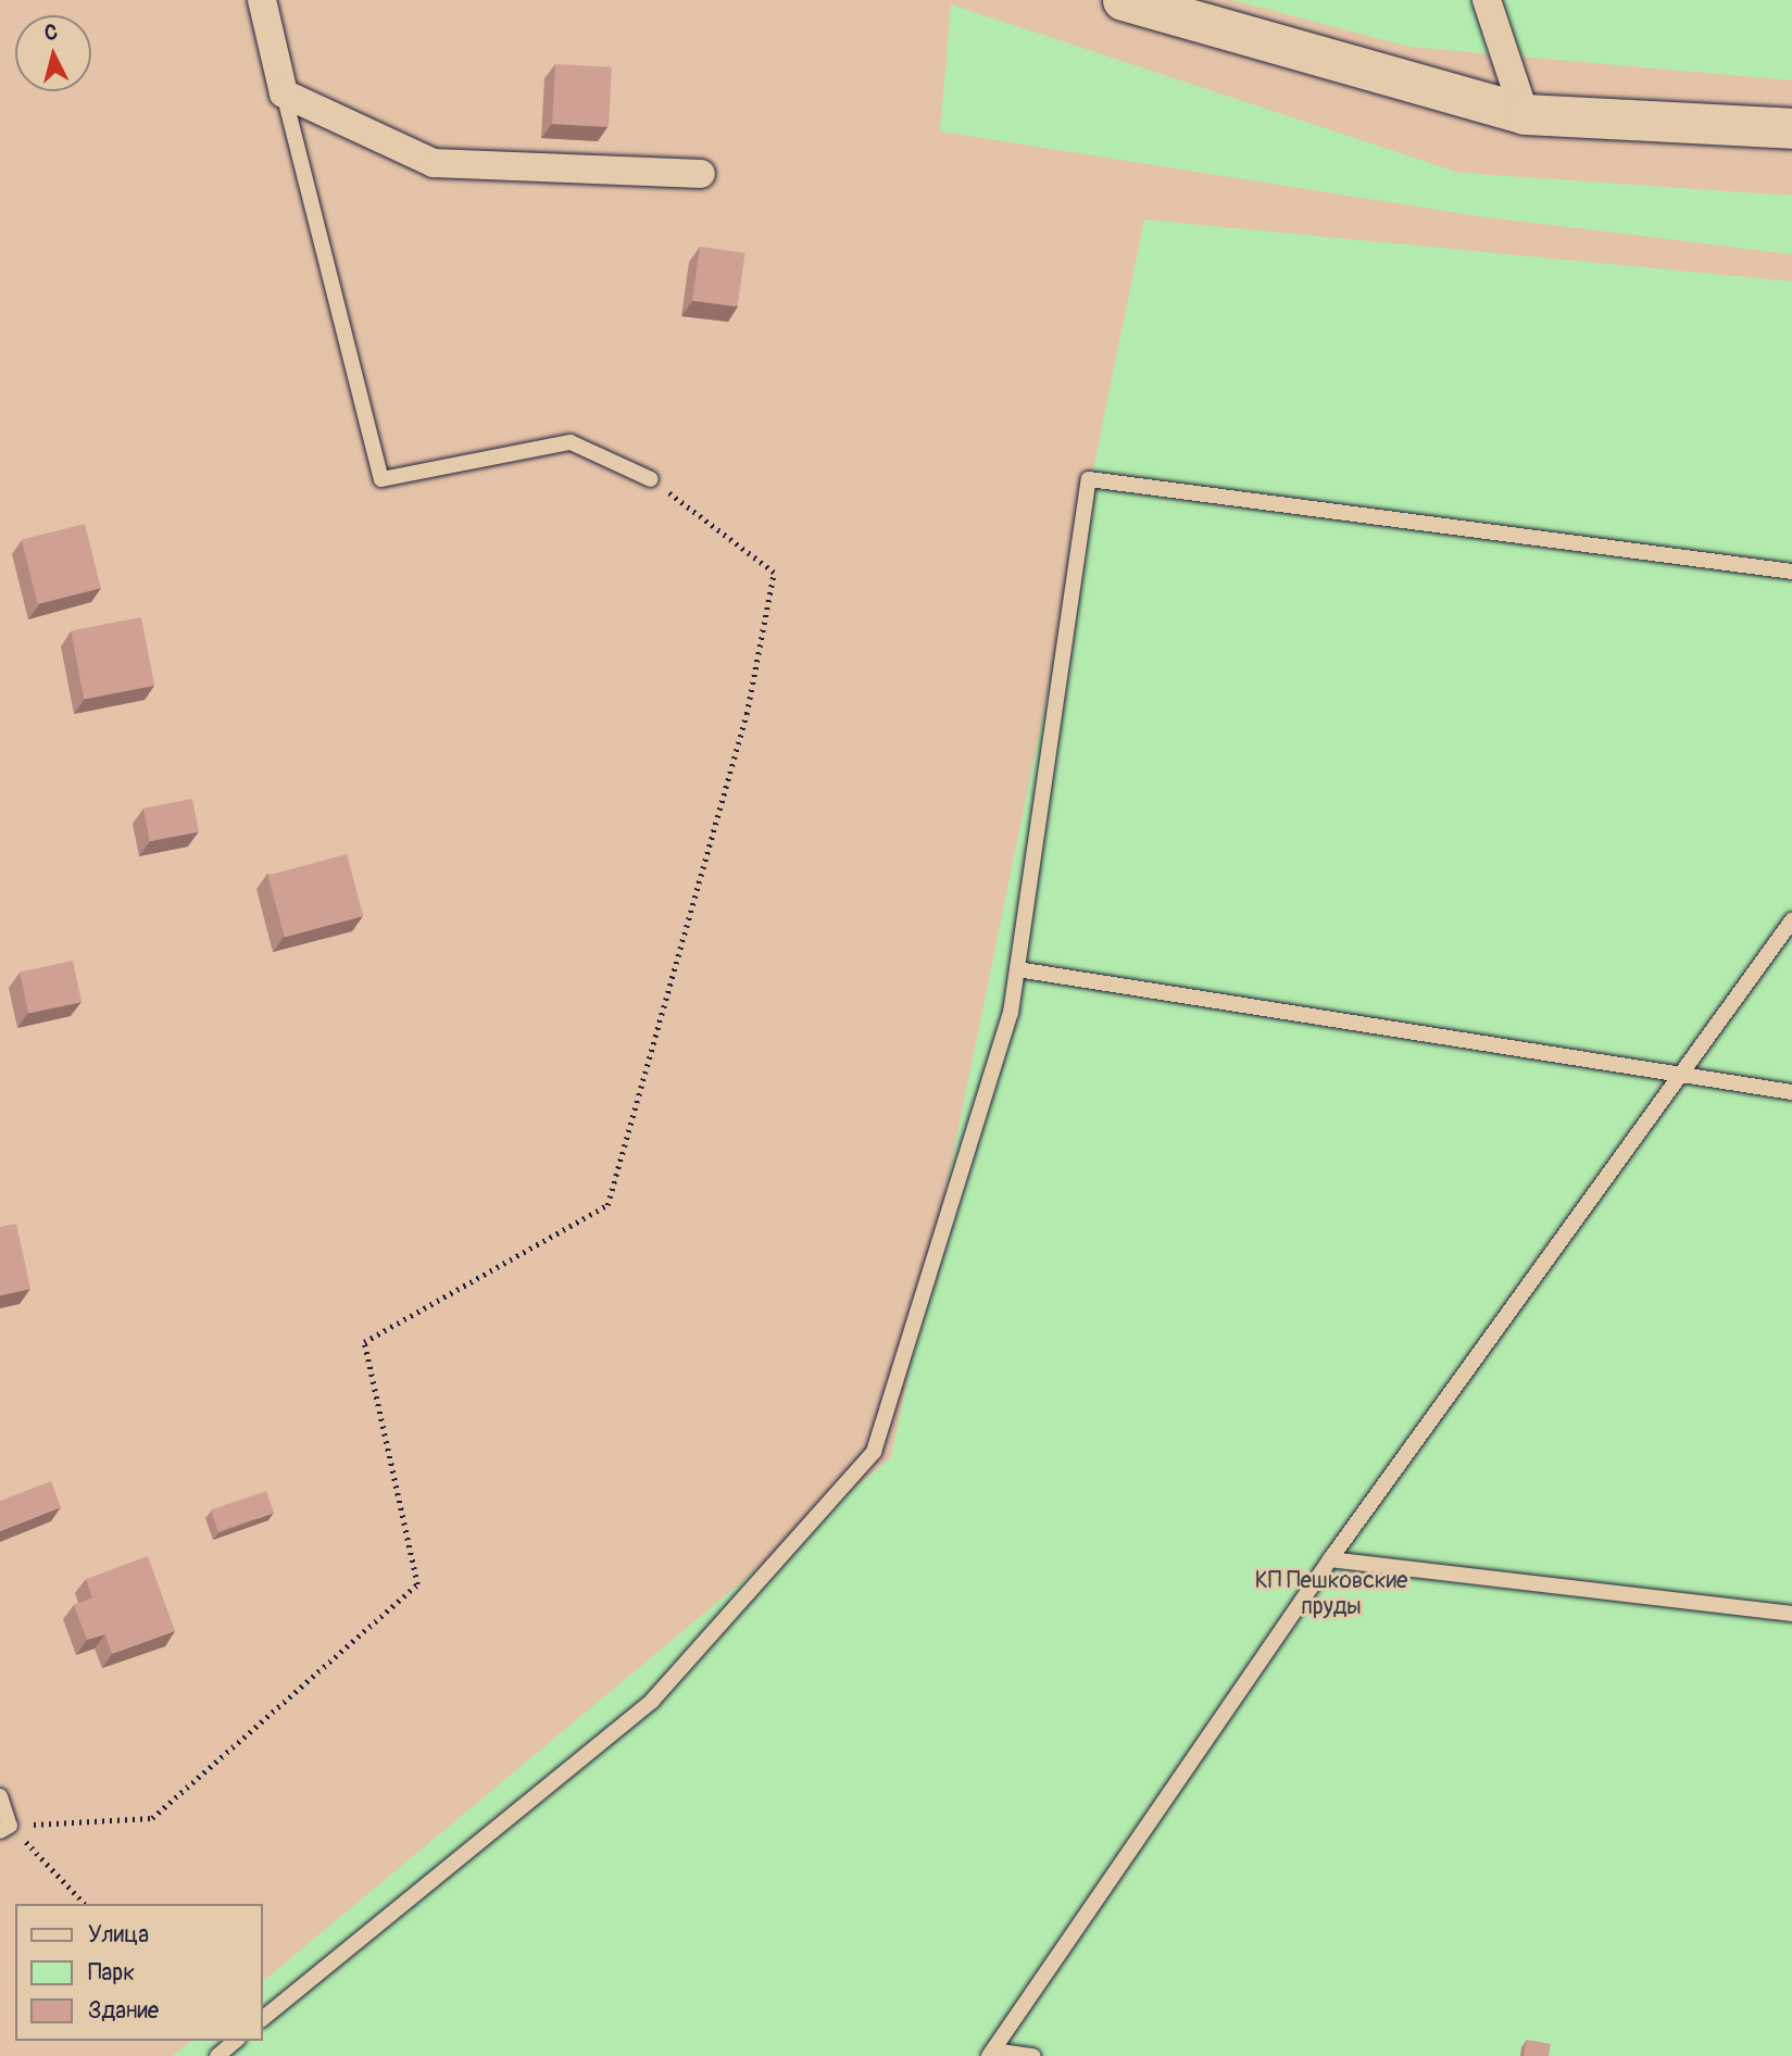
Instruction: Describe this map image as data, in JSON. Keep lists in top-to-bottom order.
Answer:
{
  "parks": ["КП Пешковские пруды"],
  "legend": ["Улица", "Парк", "Здание"],
  "north": "top"
}
